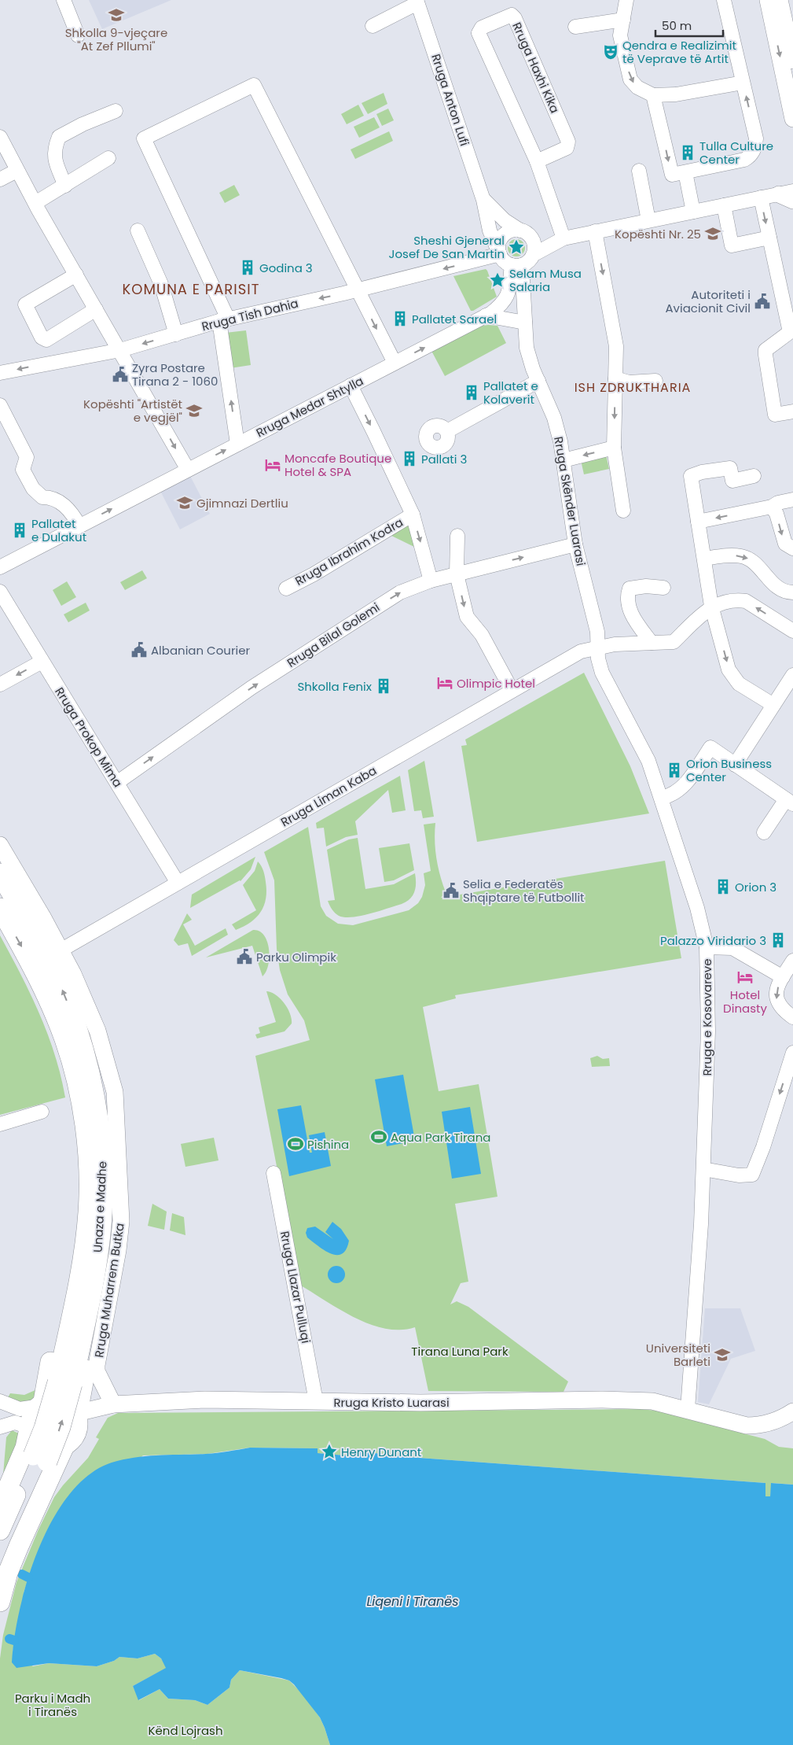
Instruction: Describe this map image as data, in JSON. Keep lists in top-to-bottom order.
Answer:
{
  "streets": {
    "highway": ["Unaza e Madhe"],
    "main road": ["Rruga Muharrem Butka", "Rruga Kristo Luarasi"],
    "street": [
      "Rruga Haxhi Kika",
      "Rruga Anton Lufi",
      "Rruga Tish Dahia",
      "Rruga Medar Shtylla",
      "Rruga Skënder Luarasi",
      "Rruga Ibrahim Kodra",
      "Rruga Bilal Golemi",
      "Rruga Prokop Mima",
      "Rruga Liman Kaba",
      "Rruga e Kosovareve",
      "Rruga Llazar Pulluqi"
    ]
  },
  "crossings": [
    ["Rruga Anton Lufi", "Rruga Tish Dahia"],
    ["Rruga Anton Lufi", "Rruga Medar Shtylla"],
    ["Rruga Anton Lufi", "Rruga Skënder Luarasi"],
    ["Rruga Tish Dahia", "Rruga Medar Shtylla"],
    ["Rruga Tish Dahia", "Rruga Skënder Luarasi"],
    ["Rruga Medar Shtylla", "Rruga Skënder Luarasi"],
    ["Rruga Skënder Luarasi", "Rruga Bilal Golemi"],
    ["Rruga Skënder Luarasi", "Rruga Liman Kaba"],
    ["Rruga Skënder Luarasi", "Rruga e Kosovareve"],
    ["Rruga Bilal Golemi", "Rruga Prokop Mima"],
    ["Rruga Prokop Mima", "Rruga Liman Kaba"],
    ["Rruga Liman Kaba", "Rruga e Kosovareve"],
    ["Rruga Liman Kaba", "Rruga Muharrem Butka"],
    ["Rruga e Kosovareve", "Rruga Kristo Luarasi"],
    ["Rruga Llazar Pulluqi", "Rruga Kristo Luarasi"],
    ["Rruga Muharrem Butka", "Rruga Kristo Luarasi"]
  ],
  "one_way": ["Rruga Tish Dahia", "Rruga Bilal Golemi"],
  "districts": ["KOMUNA E PARISIT", "ISH ZDRUKTHARIA"],
  "water": ["Liqeni i Tiranës"],
  "parks": ["Tirana Luna Park", "Parku i Madh i Tiranës", "Kënd Lojrash"],
  "places": {
    "school or university": [
      "Shkolla 9-vjeçare \"At Zef Pllumi\"",
      "Kopështi Nr. 25",
      "Kopështi \"Artistët e vegjël\"",
      "Gjimnazi Dertliu",
      "Universiteti Barleti"
    ],
    "theatre": ["Qendra e Realizimit të Veprave të Artit"],
    "building": [
      "Tulla Culture Center",
      "Godina 3",
      "Pallatet Sarael",
      "Pallatet e Kolaverit",
      "Pallati 3",
      "Pallatet e Dulakut",
      "Shkolla Fenix",
      "Orion Business Center",
      "Orion 3",
      "Palazzo Viridario 3"
    ],
    "place": ["Sheshi Gjeneral Josef De San Martin", "Selam Musa Salaria", "Henry Dunant"],
    "public building": [
      "Autoriteti i Aviacionit Civil",
      "Zyra Postare Tirana 2 - 1060",
      "Albanian Courier",
      "Selia e Federatës Shqiptare të Futbollit",
      "Parku Olimpik"
    ],
    "hotel": ["Moncafe Boutique Hotel & SPA", "Olimpic Hotel", "Hotel Dinasty"],
    "sports": ["Aqua Park Tirana", "Pishina"]
  },
  "scale_bar": "50 m"
}
